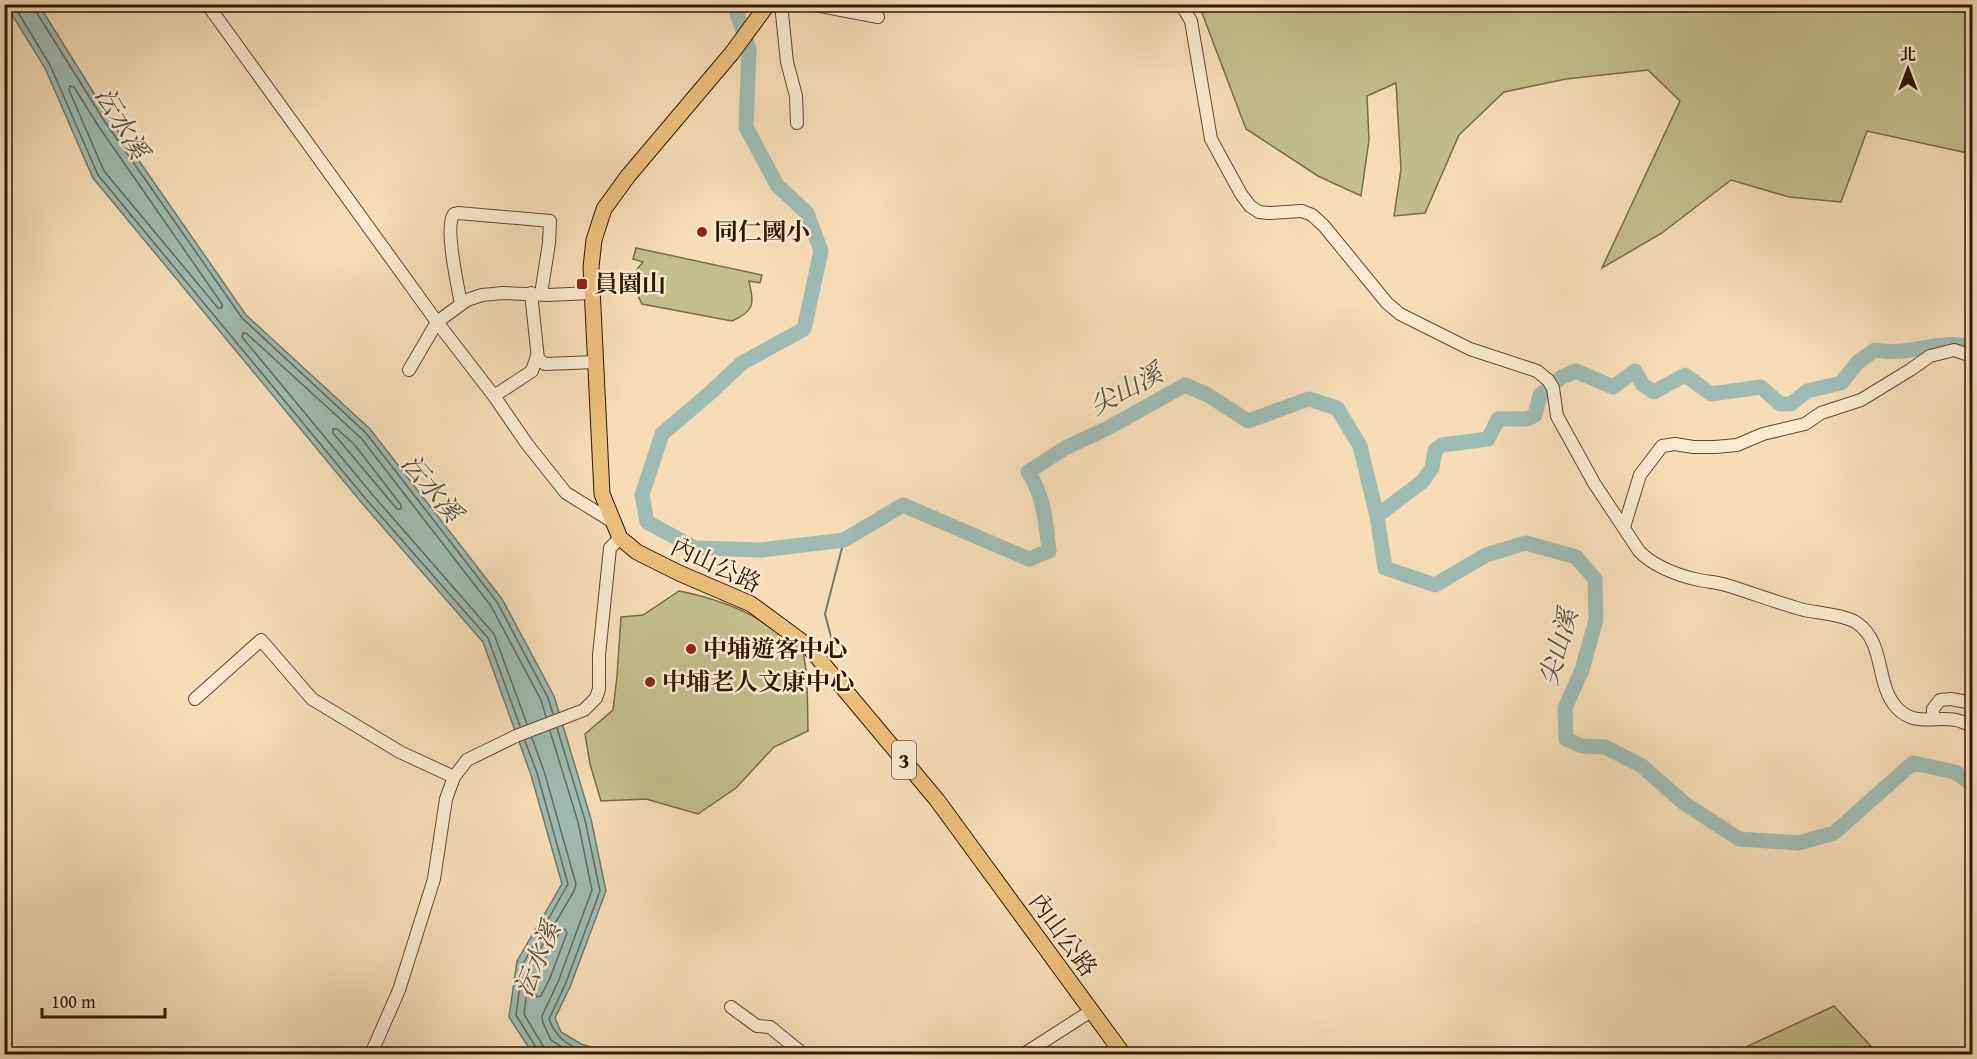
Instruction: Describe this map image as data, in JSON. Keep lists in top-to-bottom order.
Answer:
{
  "streets": {
    "main road": ["內山公路", "3"]
  },
  "water": ["沄水溪", "尖山溪"],
  "places": {
    "other": ["同仁國小", "中埔遊客中心", "中埔老人文康中心"],
    "transit": ["員園山"]
  },
  "scale_bar": "100 m",
  "north": "top"
}
